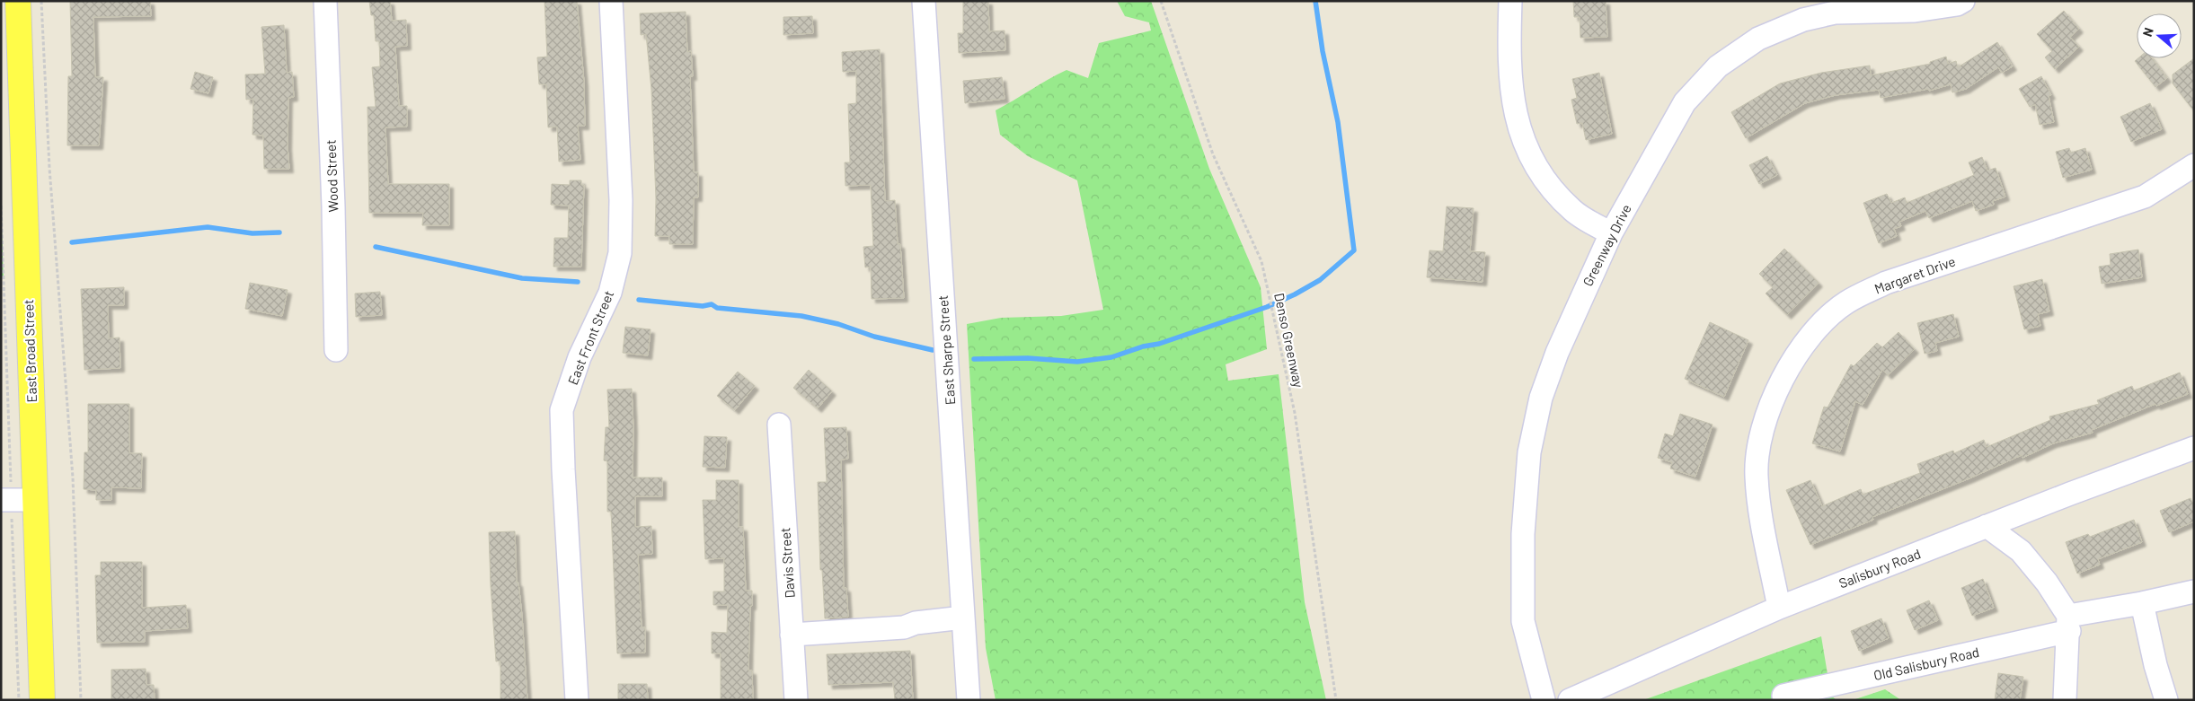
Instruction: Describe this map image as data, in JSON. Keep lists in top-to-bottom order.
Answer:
{
  "streets": {
    "main road": ["East Broad Street"],
    "street": [
      "Wood Street",
      "Greenway Drive",
      "Margaret Drive",
      "East Front Street",
      "East Sharpe Street",
      "Davis Street",
      "Salisbury Road",
      "Old Salisbury Road"
    ],
    "path": ["Denso Greenway"]
  },
  "crossings": [
    ["Margaret Drive", "Salisbury Road"]
  ],
  "north": "left"
}
